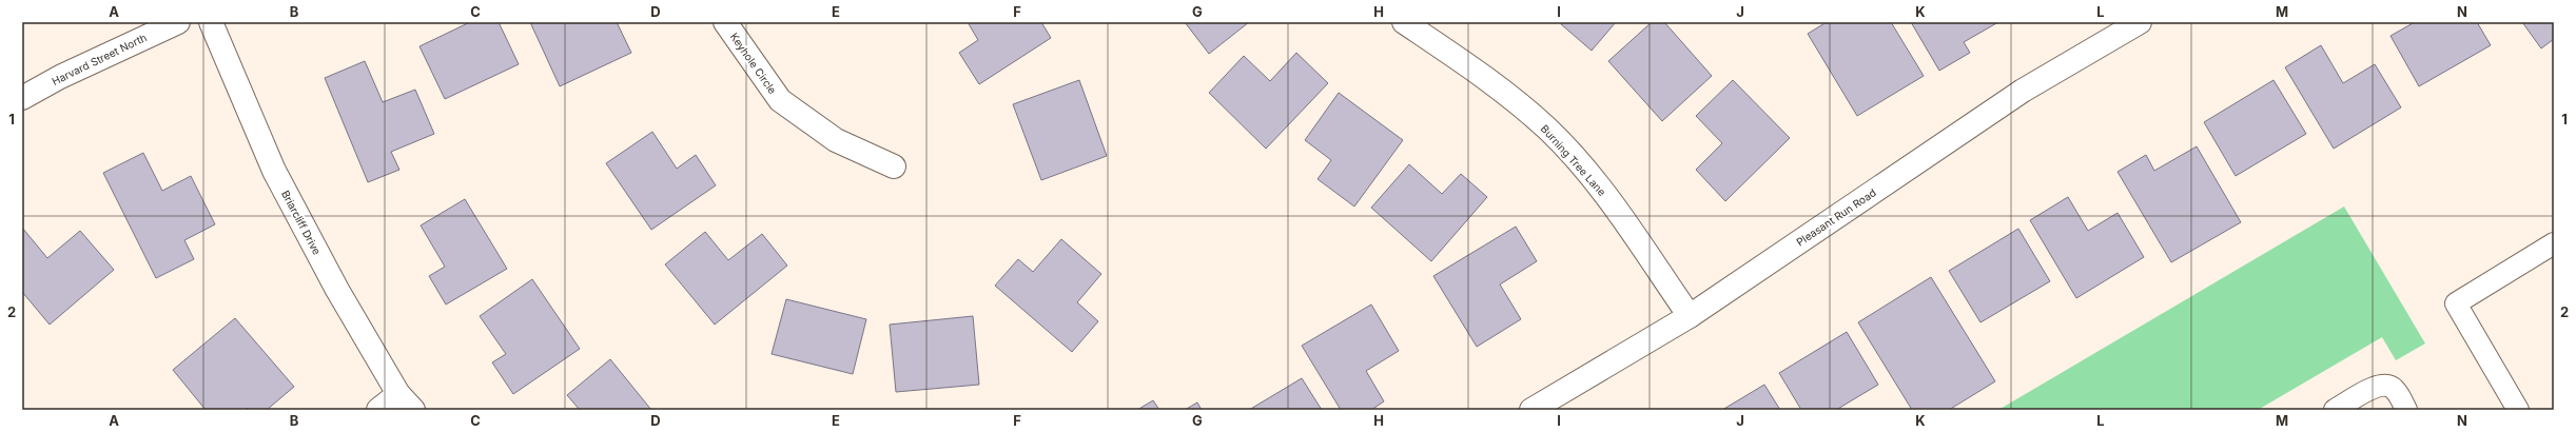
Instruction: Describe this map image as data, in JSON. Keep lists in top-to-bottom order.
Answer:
{
  "streets": {
    "street": [
      "Harvard Street North",
      "Keyhole Circle",
      "Burning Tree Lane",
      "Pleasant Run Road",
      "Briarcliff Drive"
    ]
  },
  "crossings": [
    ["Burning Tree Lane", "Pleasant Run Road"]
  ],
  "grid": {
    "columns": [
      "A",
      "B",
      "C",
      "D",
      "E",
      "F",
      "G",
      "H",
      "I",
      "J",
      "K",
      "L",
      "M",
      "N"
    ],
    "rows": ["1", "2"]
  }
}
